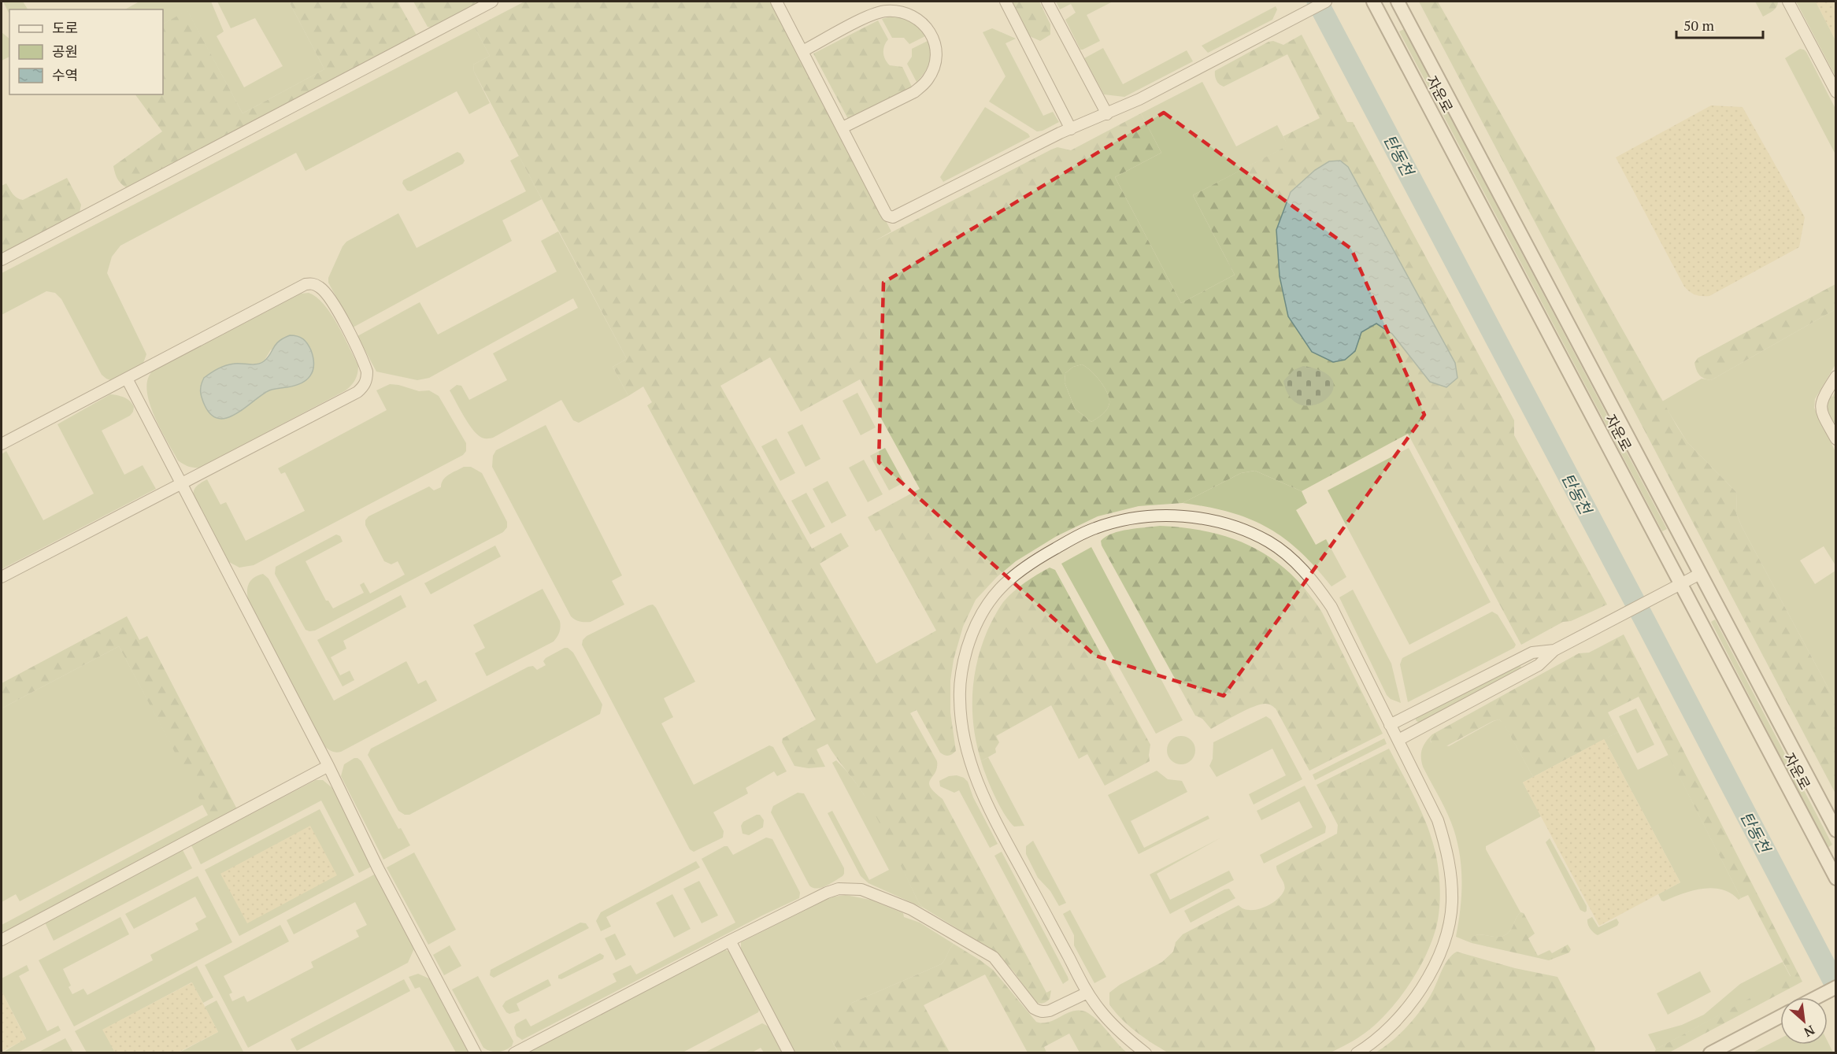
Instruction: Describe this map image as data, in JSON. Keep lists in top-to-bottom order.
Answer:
{
  "streets": {
    "street": ["자운로"]
  },
  "water": ["탄동천"],
  "legend": ["도로", "공원", "수역"],
  "scale_bar": "50 m",
  "north": "bottom right"
}
